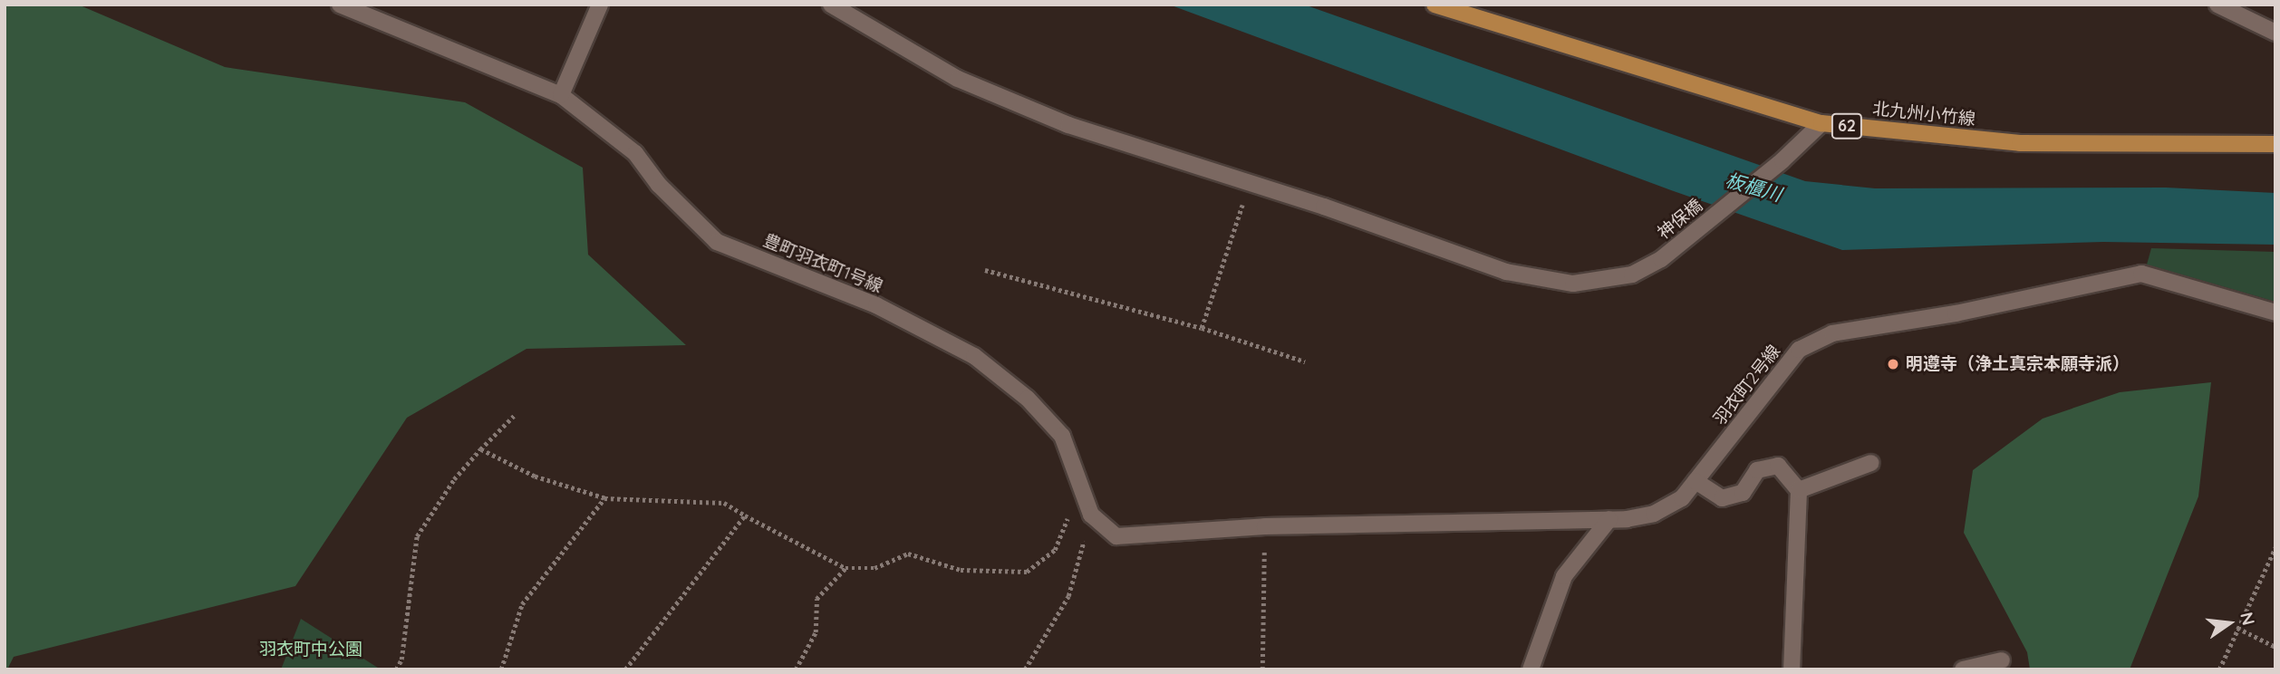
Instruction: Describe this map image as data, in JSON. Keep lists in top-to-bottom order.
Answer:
{
  "streets": {
    "main road": ["北九州小竹線", "62"],
    "street": ["神保橋", "豊町羽衣町1号線", "羽衣町2号線"]
  },
  "crossings": [
    ["北九州小竹線", "神保橋"]
  ],
  "water": ["板櫃川"],
  "parks": ["羽衣町中公園"],
  "places": ["明遵寺（浄土真宗本願寺派）"],
  "north": "right"
}
